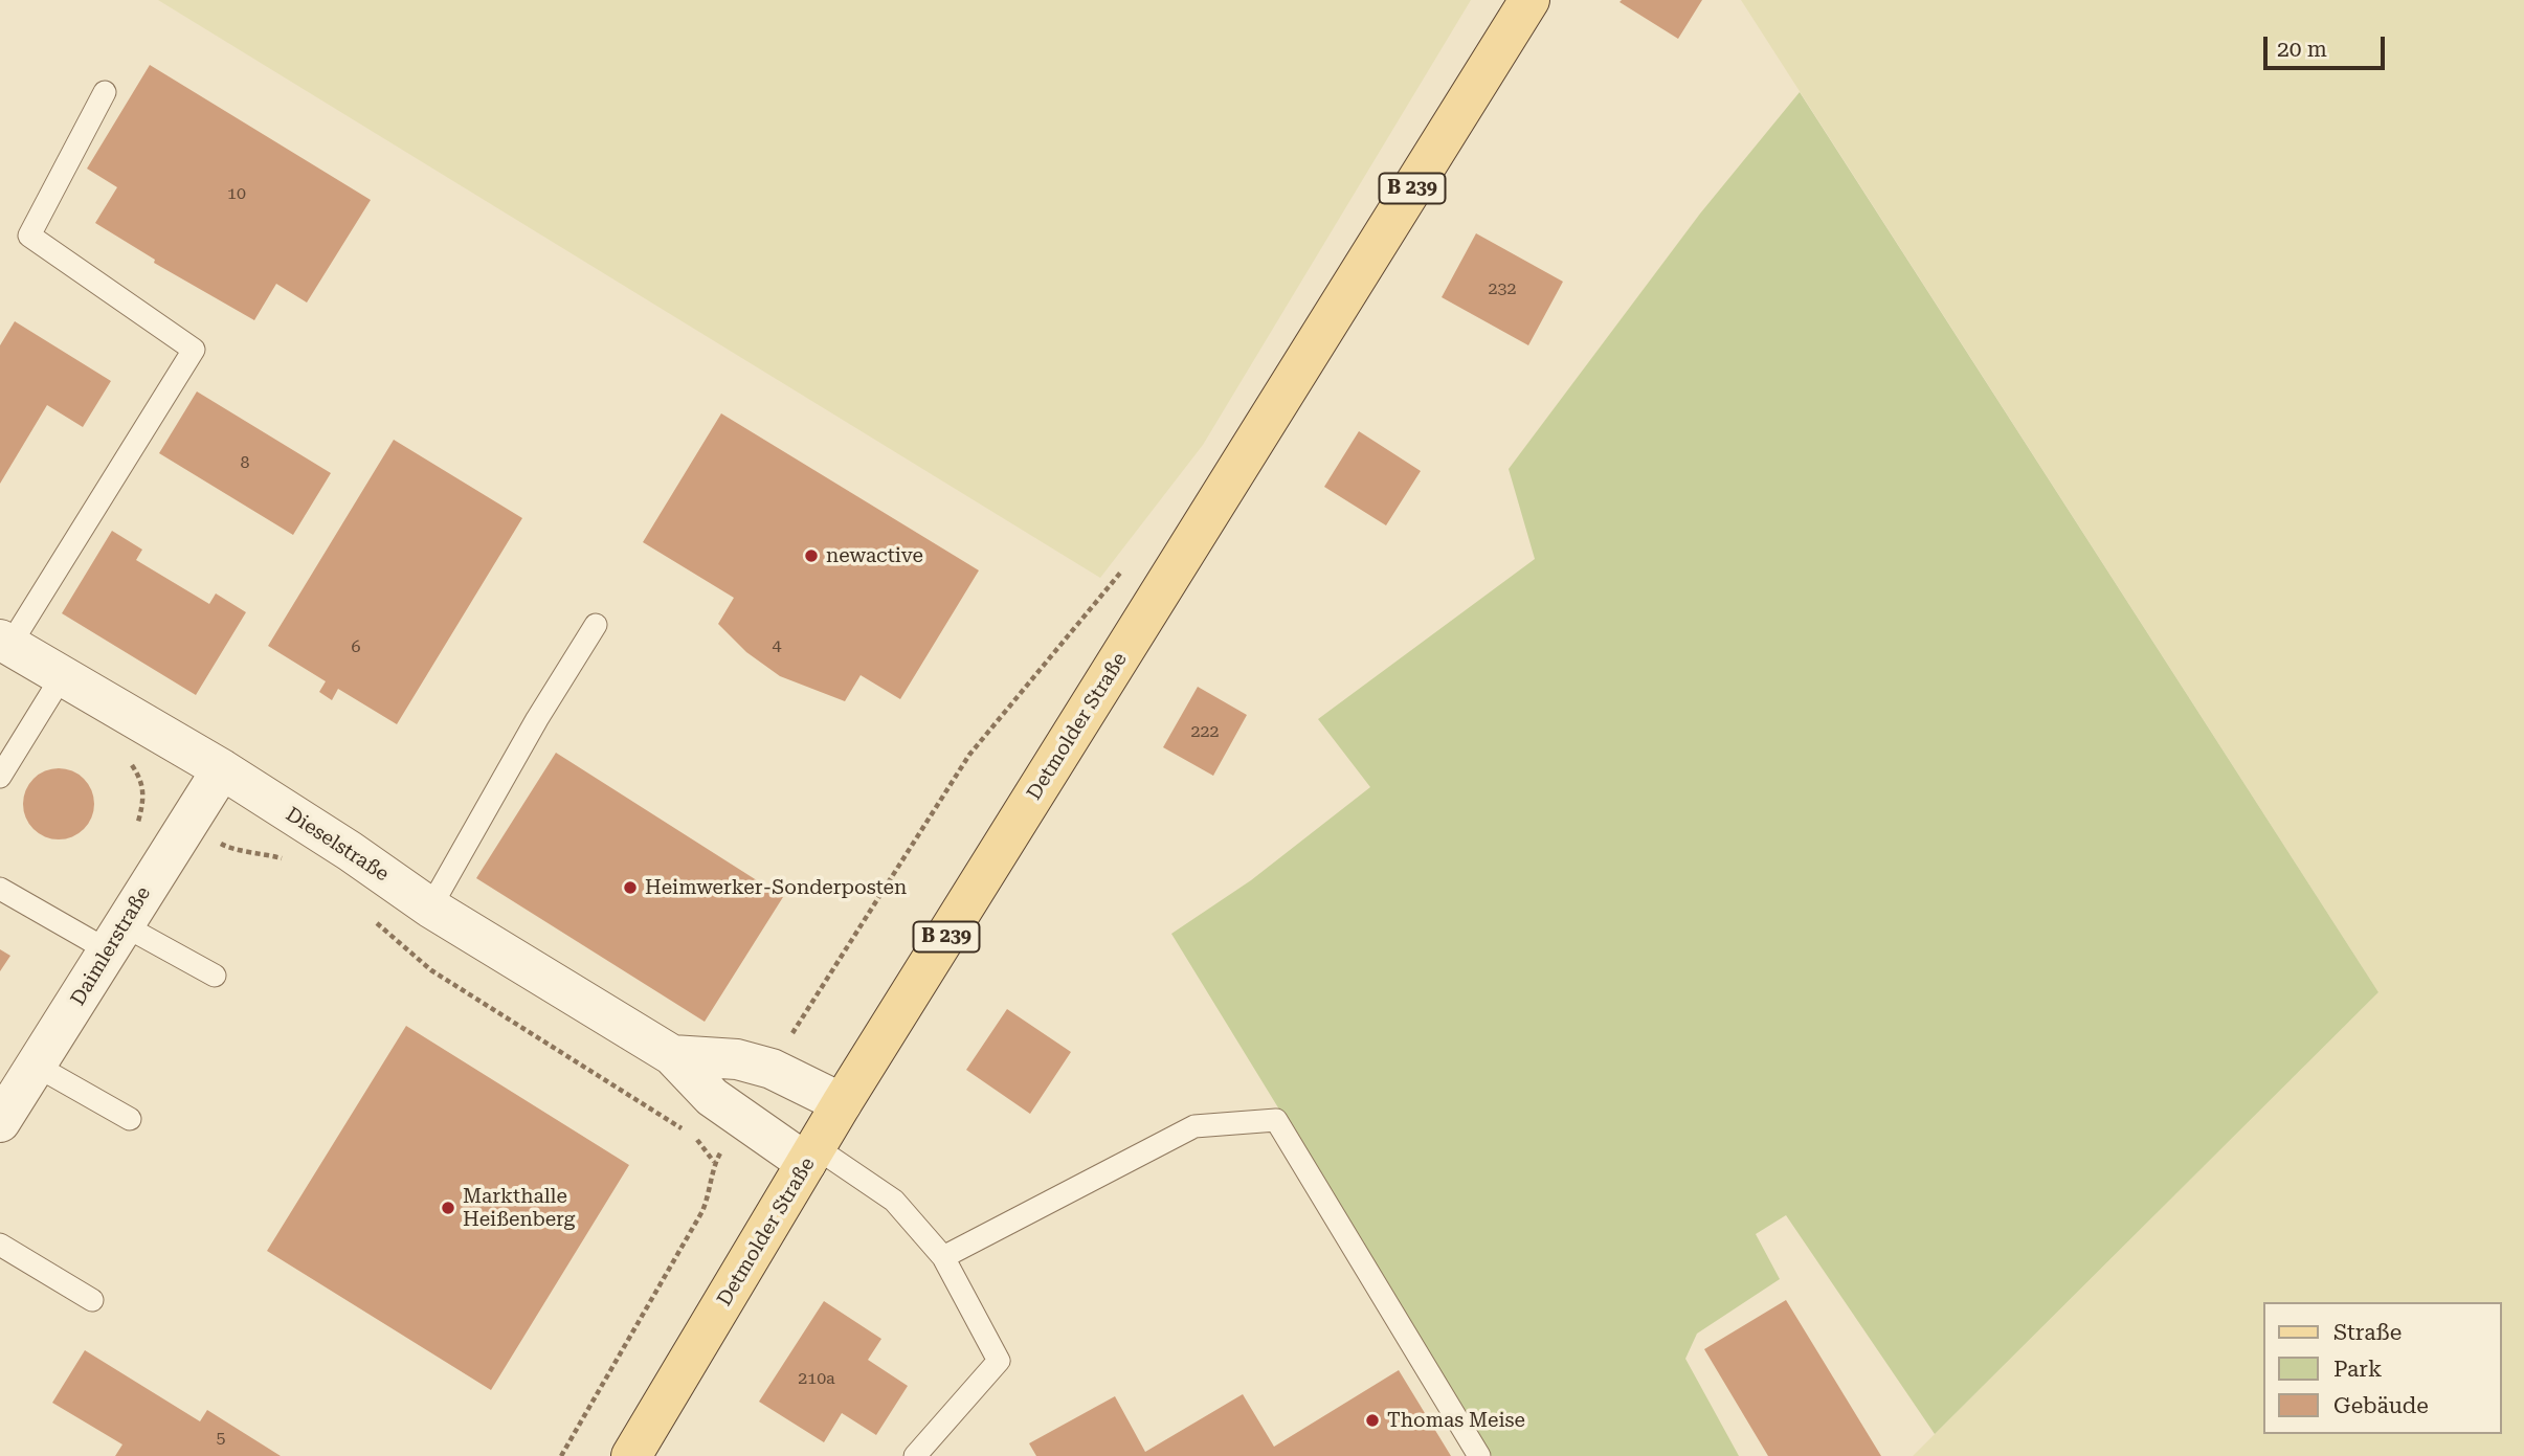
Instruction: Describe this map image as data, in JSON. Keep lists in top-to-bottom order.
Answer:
{
  "streets": {
    "main road": ["B 239", "Detmolder Straße"],
    "street": ["Dieselstraße", "Daimlerstraße"]
  },
  "crossings": [
    ["Detmolder Straße", "Dieselstraße"],
    ["Dieselstraße", "Daimlerstraße"]
  ],
  "places": [
    "newactive",
    "Heimwerker-Sonderposten",
    "Markthalle Heißenberg",
    "Thomas Meise"
  ],
  "house_numbers": [
    "10",
    "232",
    "8",
    "4",
    "6",
    "222",
    "210a",
    "5"
  ],
  "legend": ["Straße", "Park", "Gebäude"],
  "scale_bar": "20 m"
}
